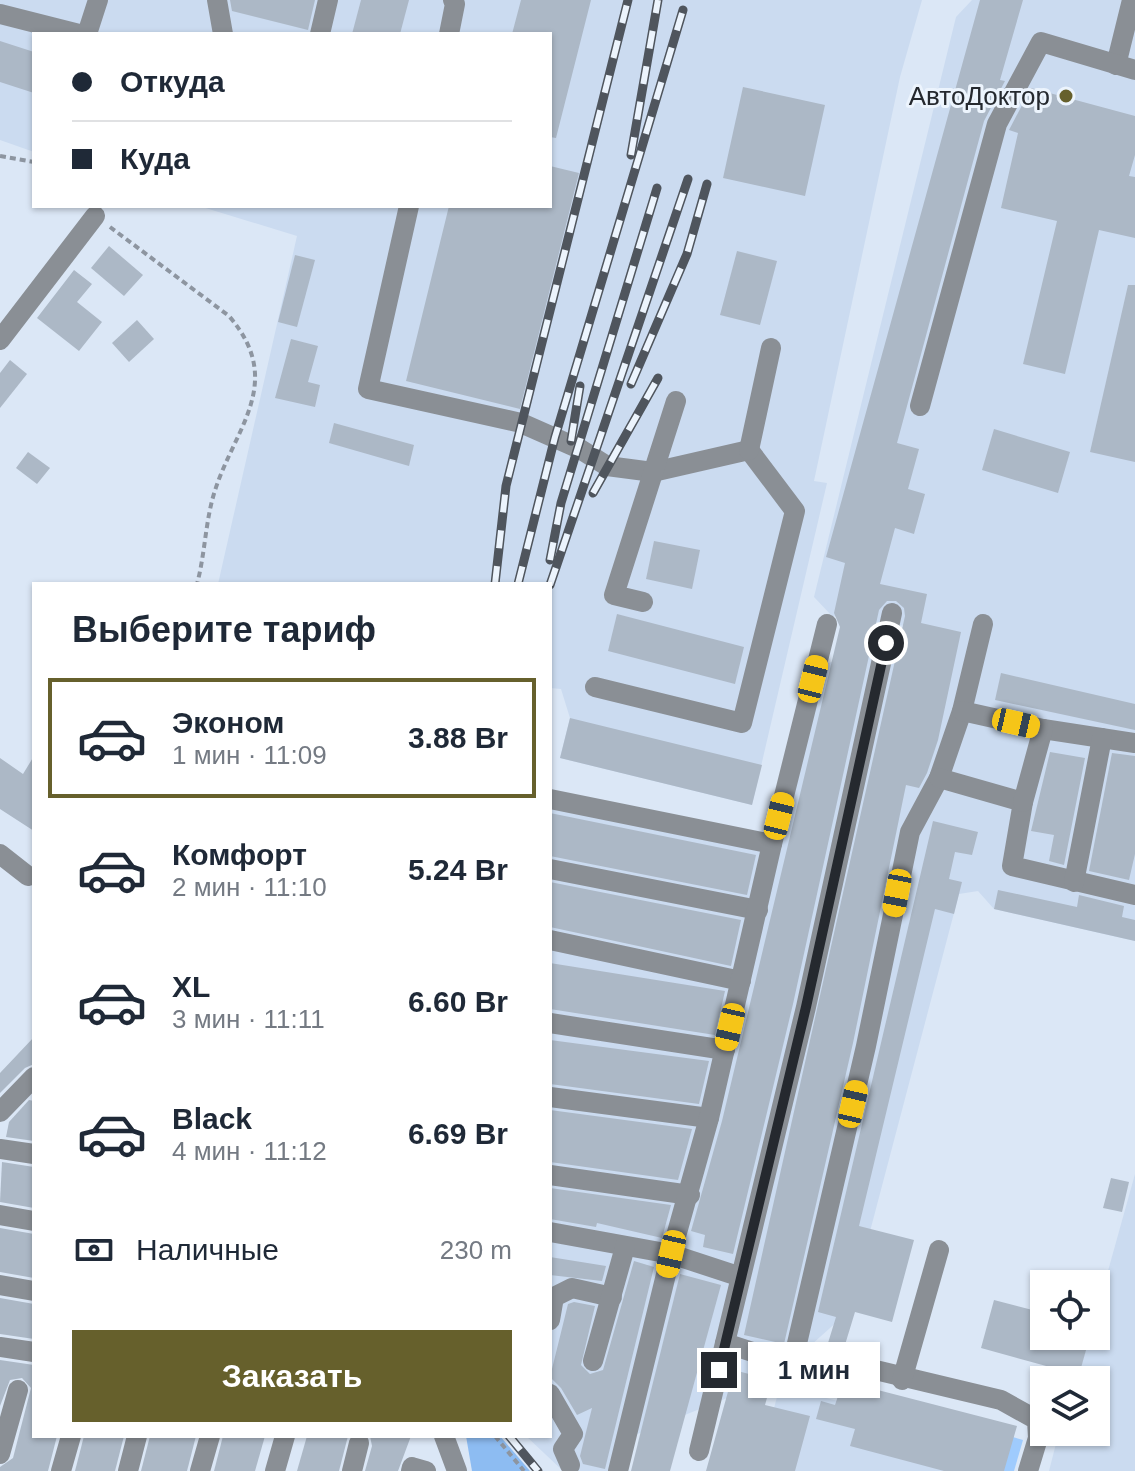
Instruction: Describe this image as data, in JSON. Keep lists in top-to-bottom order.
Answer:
{
  "places": ["АвтоДоктор"],
  "page": {
    "banner": ["Откуда", "Куда"],
    "heading": "Выберите тариф",
    "list": [
      {
        "name": "Эконом",
        "note": "1 мин · 11:09",
        "value": "3.88 Br"
      },
      {
        "name": "Комфорт",
        "note": "2 мин · 11:10",
        "value": "5.24 Br"
      },
      {
        "name": "XL",
        "note": "3 мин · 11:11",
        "value": "6.60 Br"
      },
      {
        "name": "Black",
        "note": "4 мин · 11:12",
        "value": "6.69 Br"
      }
    ],
    "pay": ["Наличные", "230 m"],
    "buttons": "Заказать",
    "bubble": "1 мин"
  }
}
